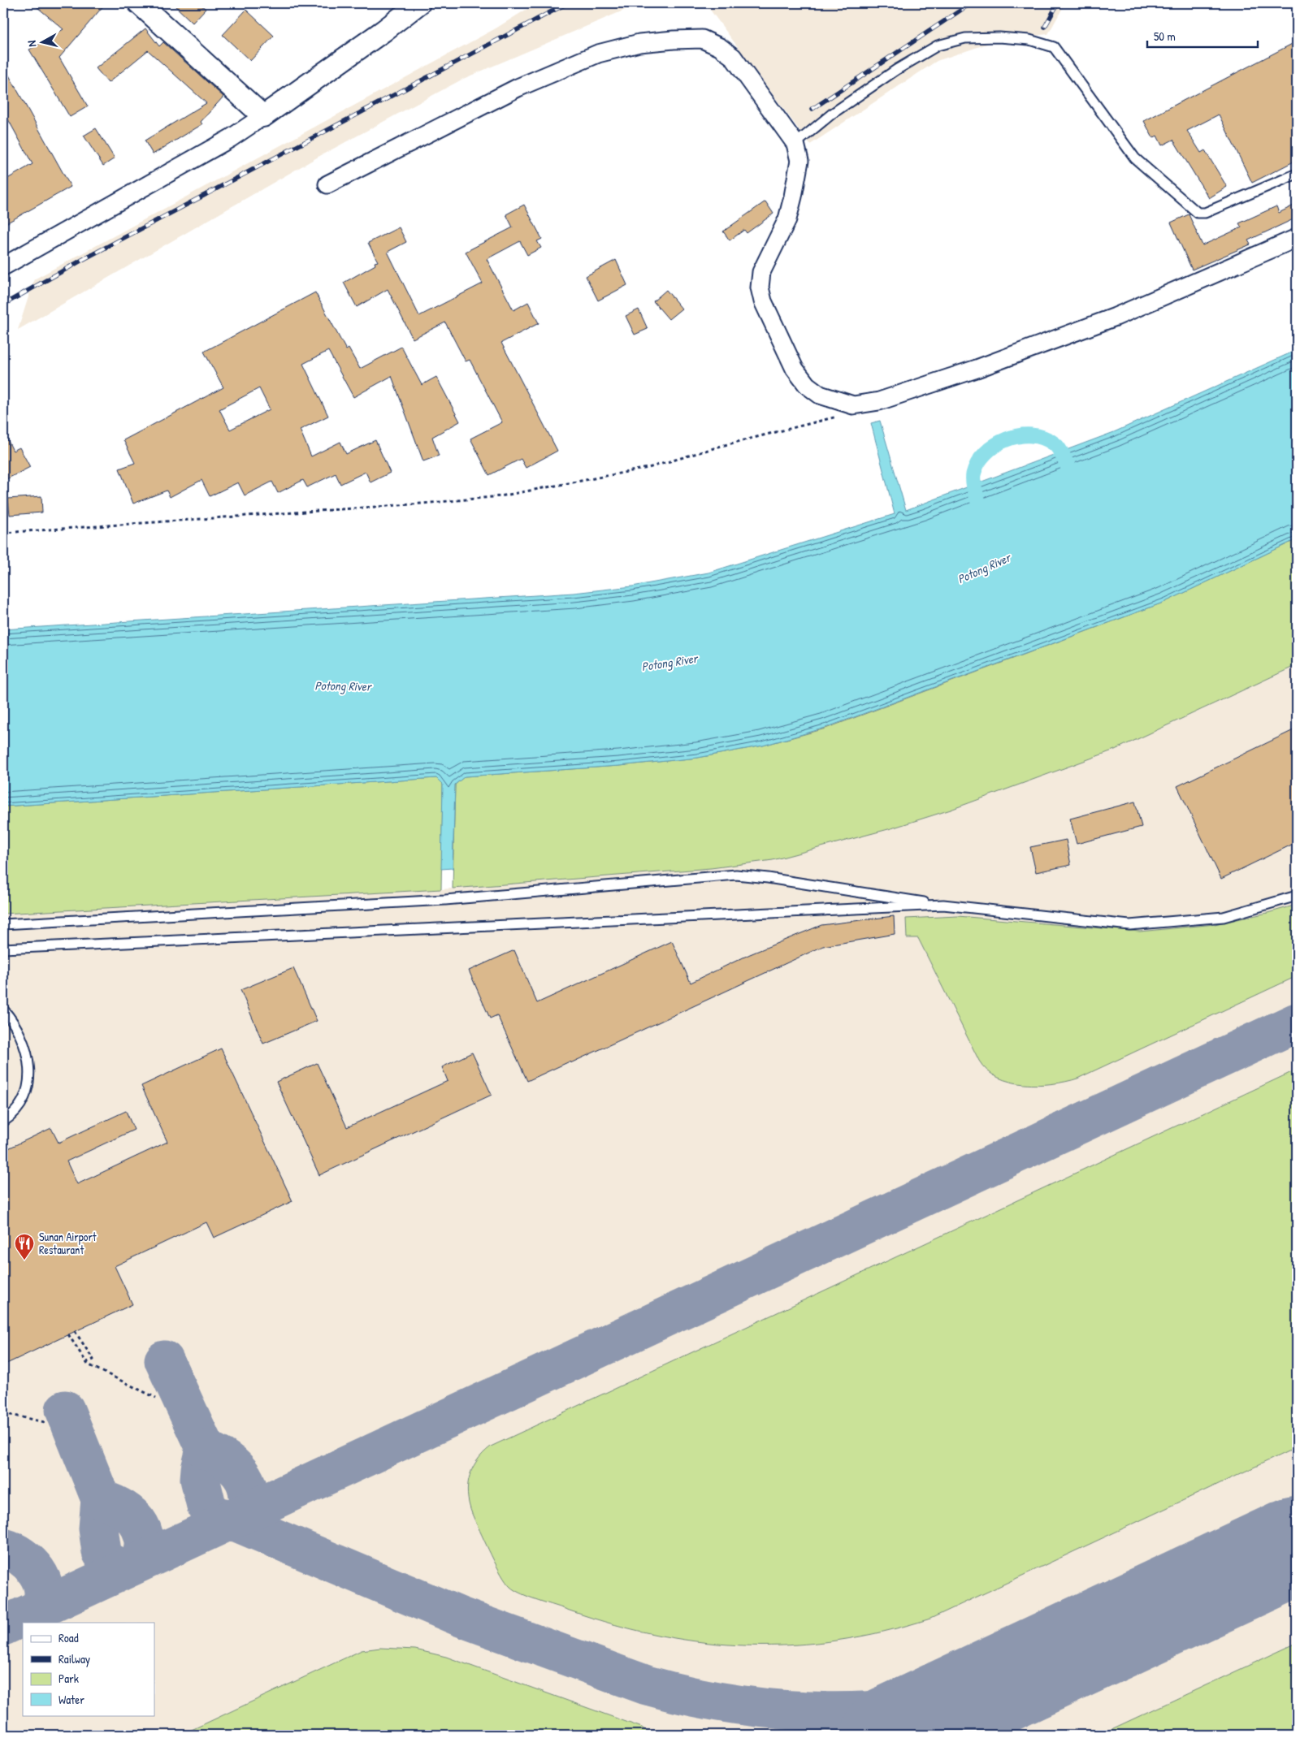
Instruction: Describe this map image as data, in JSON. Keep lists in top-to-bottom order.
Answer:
{
  "water": ["Potong River"],
  "places": {
    "restaurant": ["Sunan Airport Restaurant"]
  },
  "legend": [
    "Road",
    "Railway",
    "Park",
    "Water"
  ],
  "scale_bar": "50 m",
  "north": "left"
}
